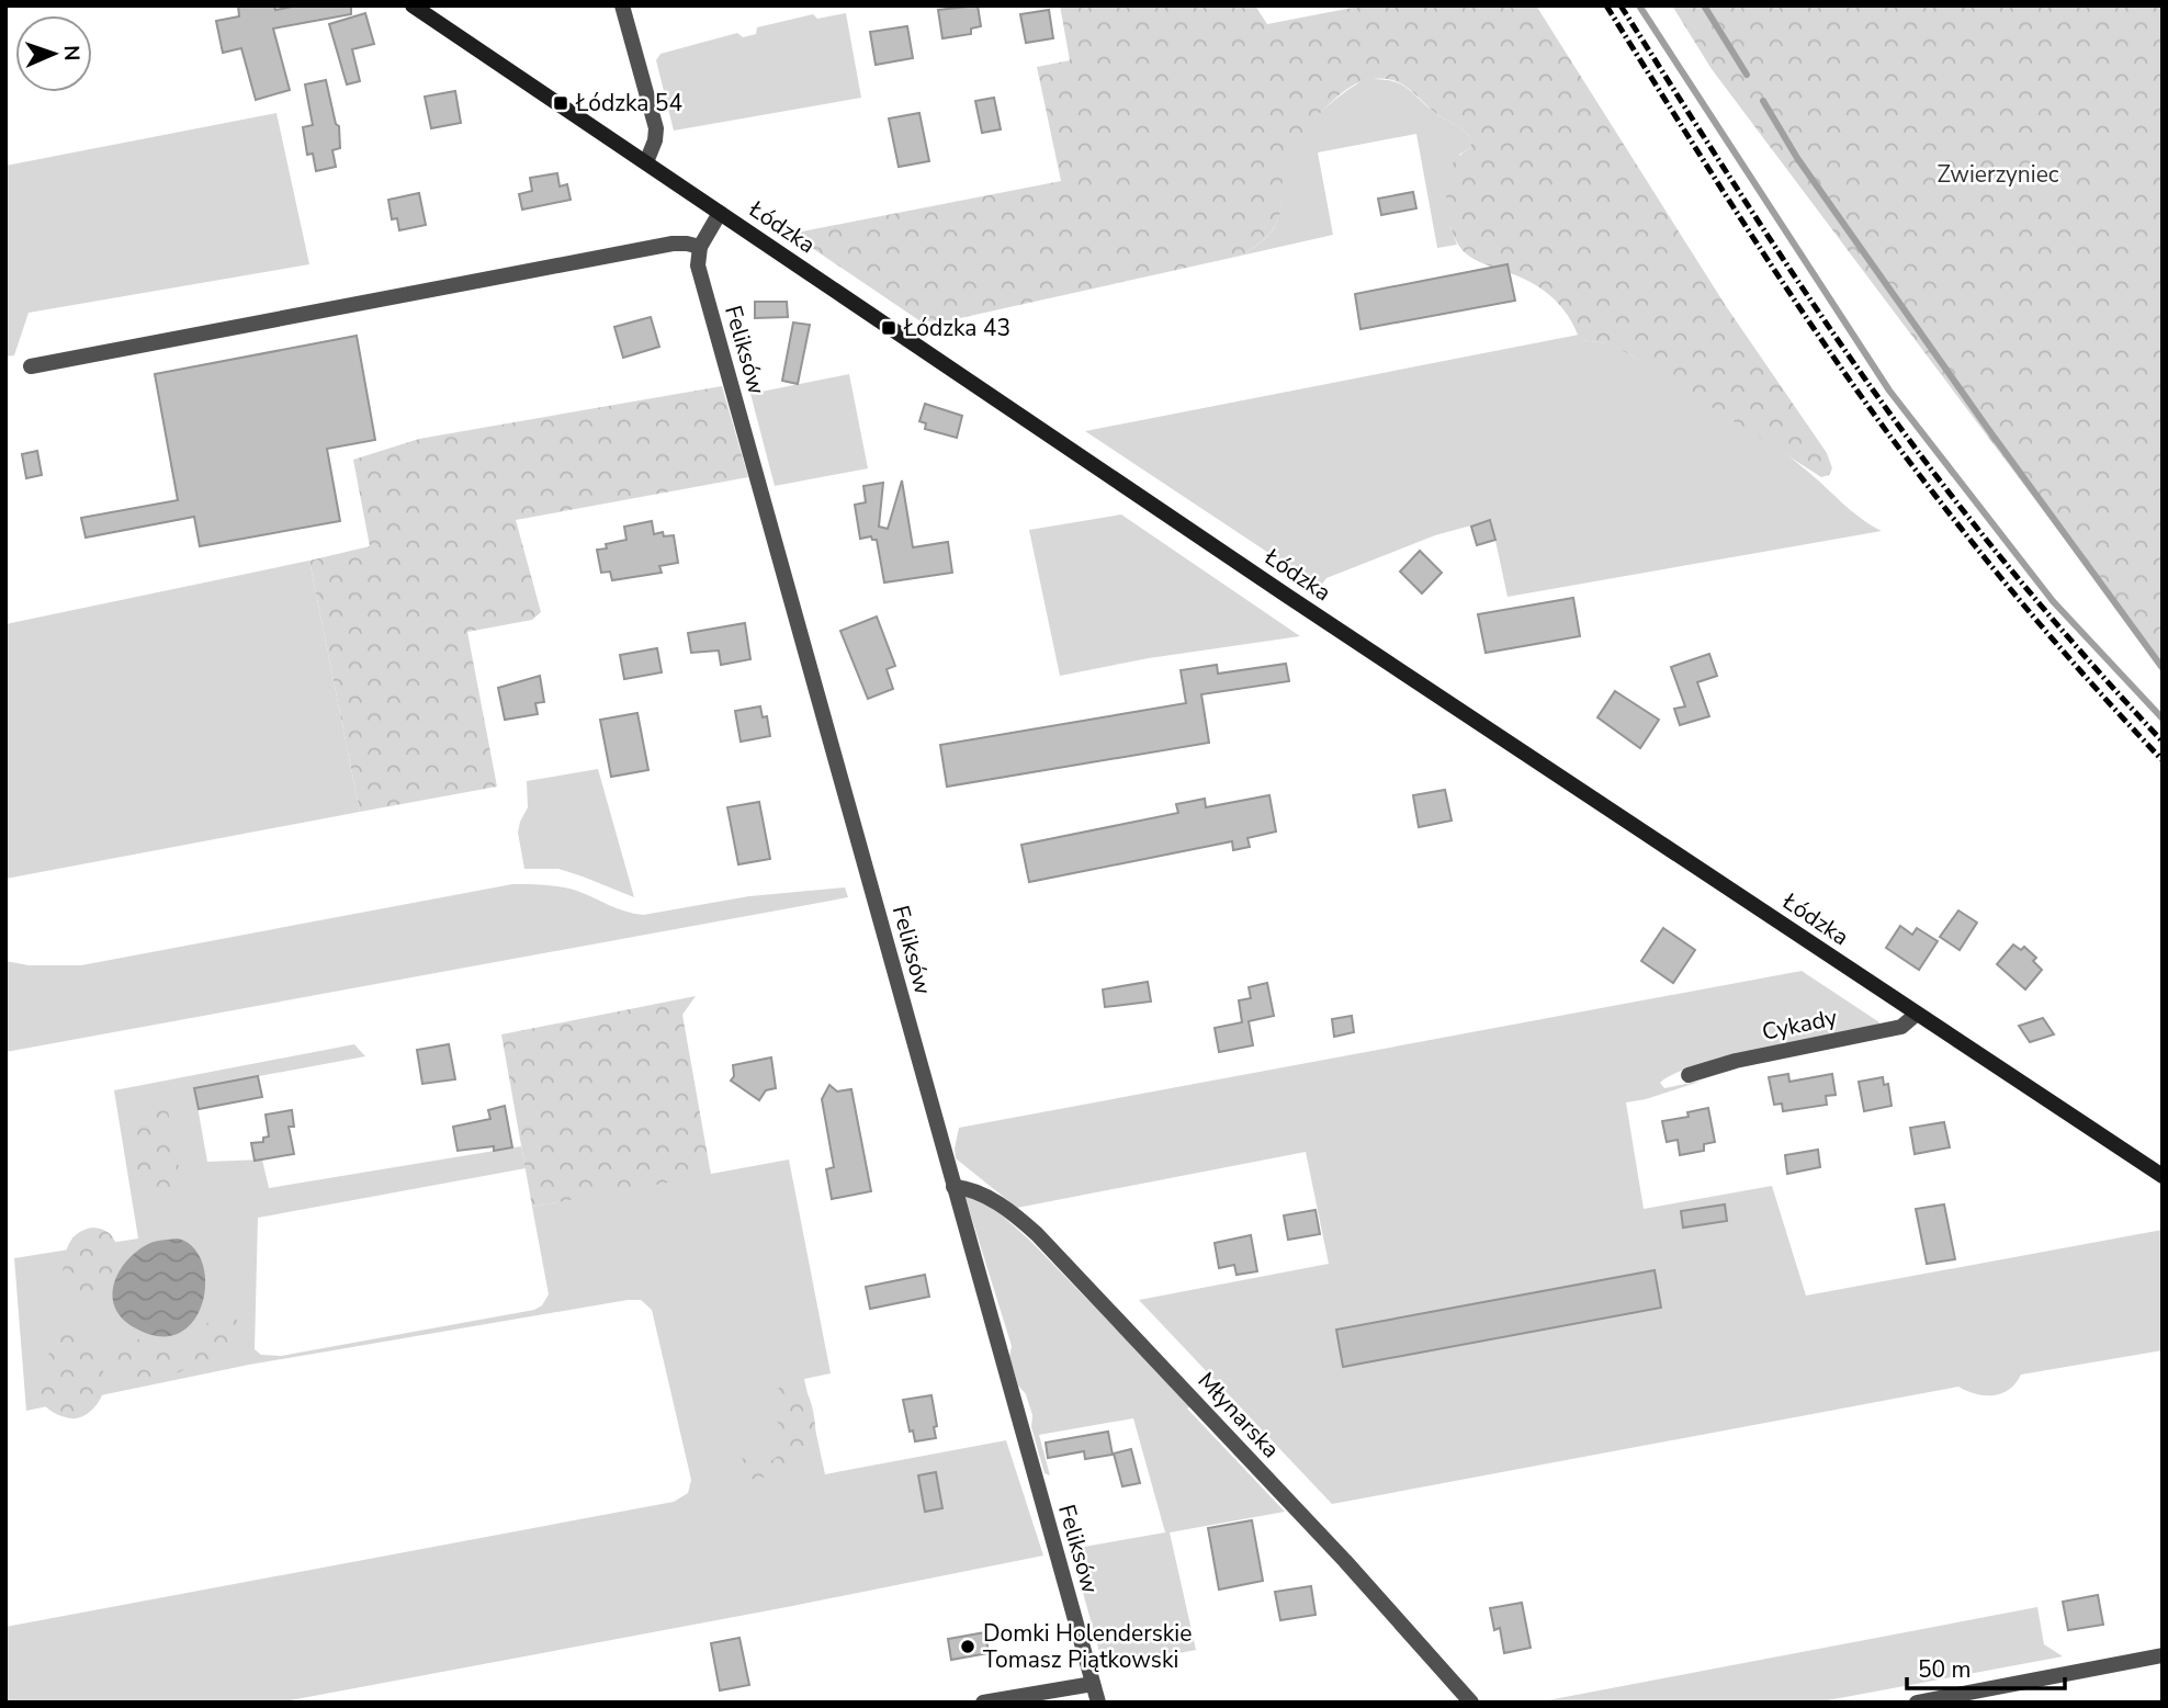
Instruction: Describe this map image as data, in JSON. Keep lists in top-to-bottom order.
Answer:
{
  "streets": {
    "main road": ["Łódzka"],
    "street": ["Feliksów", "Cykady", "Młynarska"]
  },
  "crossings": [
    ["Łódzka", "Cykady"],
    ["Feliksów", "Młynarska"]
  ],
  "parks": ["Zwierzyniec"],
  "places": {
    "transit": ["Łódzka 54", "Łódzka 43"],
    "other": ["Domki Holenderskie Tomasz Piątkowski"]
  },
  "scale_bar": "50 m",
  "north": "right"
}
